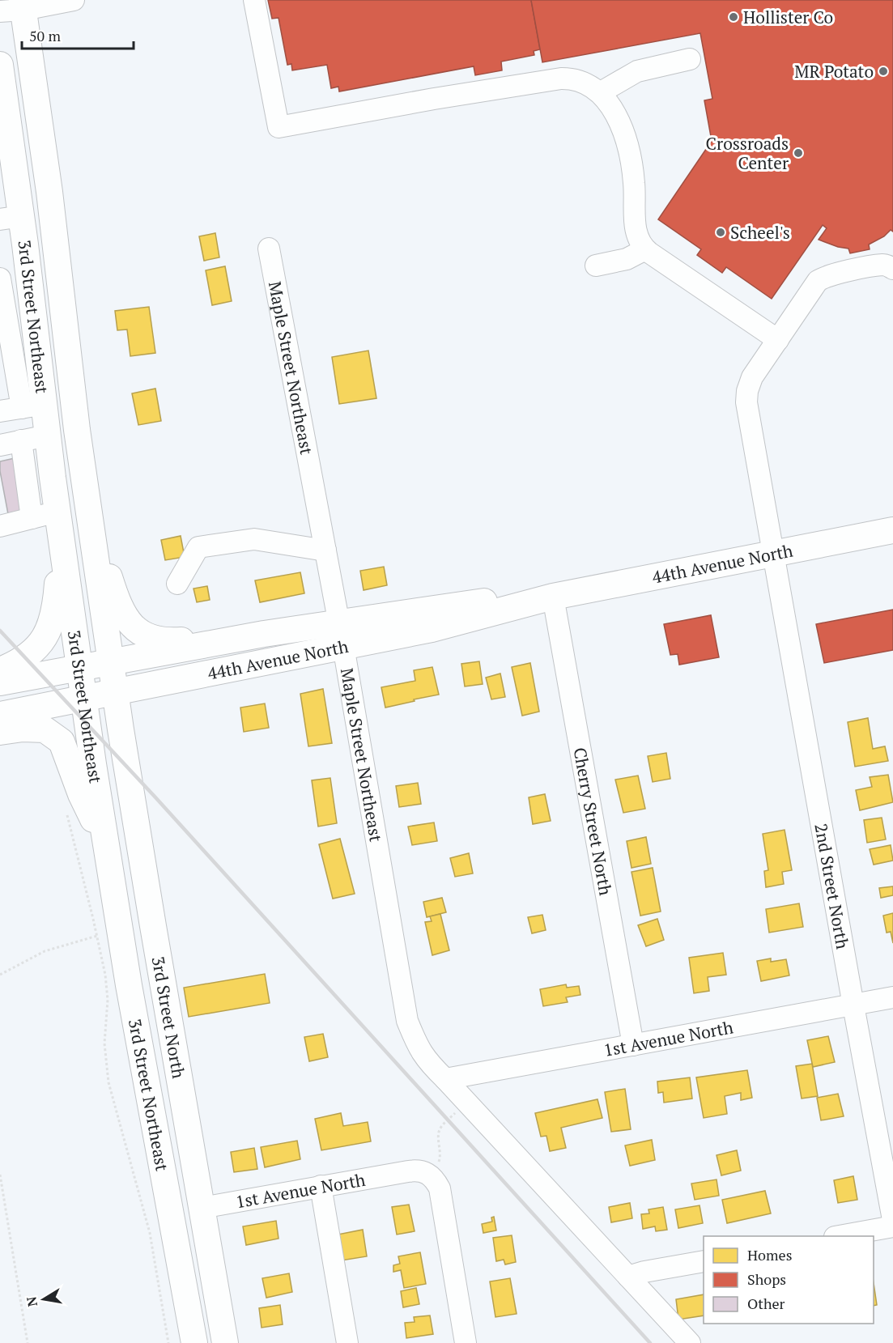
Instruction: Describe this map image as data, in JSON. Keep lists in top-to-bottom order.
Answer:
{
  "streets": {
    "main road": ["3rd Street Northeast", "44th Avenue North", "3rd Street North"],
    "street": [
      "Maple Street Northeast",
      "Cherry Street North",
      "2nd Street North",
      "1st Avenue North"
    ]
  },
  "crossings": [
    ["3rd Street Northeast", "44th Avenue North"],
    ["3rd Street Northeast", "3rd Street North"],
    ["Maple Street Northeast", "44th Avenue North"],
    ["Maple Street Northeast", "1st Avenue North"],
    ["44th Avenue North", "Cherry Street North"],
    ["44th Avenue North", "2nd Street North"],
    ["44th Avenue North", "3rd Street North"],
    ["Cherry Street North", "1st Avenue North"],
    ["2nd Street North", "1st Avenue North"],
    ["3rd Street North", "1st Avenue North"]
  ],
  "places": [
    "Hollister Co",
    "MR Potato",
    "Crossroads Center",
    "Scheel's"
  ],
  "legend": ["Homes", "Shops", "Other"],
  "scale_bar": "50 m",
  "north": "left"
}
